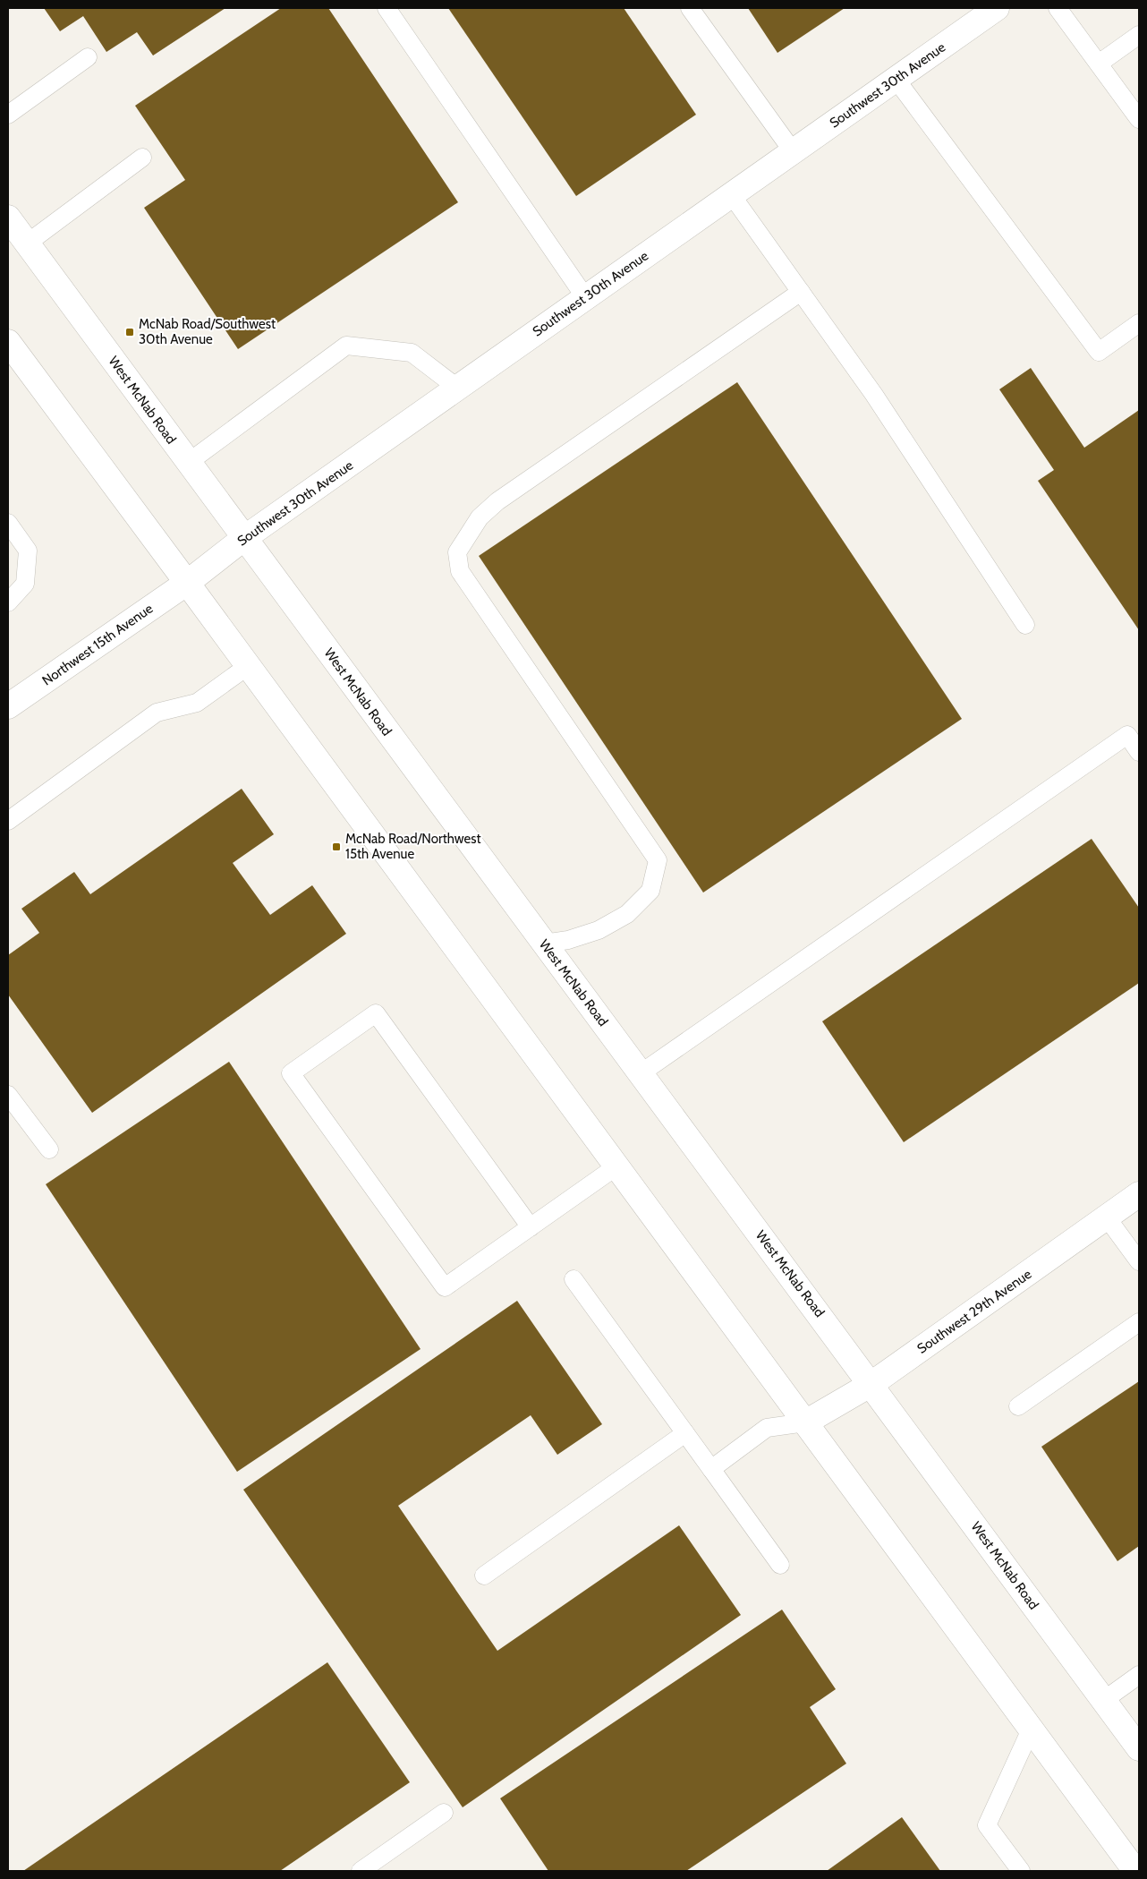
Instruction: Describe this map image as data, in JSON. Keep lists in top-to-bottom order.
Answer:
{
  "streets": {
    "main road": [
      "Southwest 30th Avenue",
      "West McNab Road",
      "Northwest 15th Avenue",
      "Southwest 29th Avenue"
    ]
  },
  "crossings": [
    ["Southwest 30th Avenue", "West McNab Road"],
    ["Southwest 30th Avenue", "Northwest 15th Avenue"],
    ["West McNab Road", "Southwest 29th Avenue"]
  ],
  "places": {
    "transit": ["McNab Road/Southwest 30th Avenue", "McNab Road/Northwest 15th Avenue"]
  }
}
